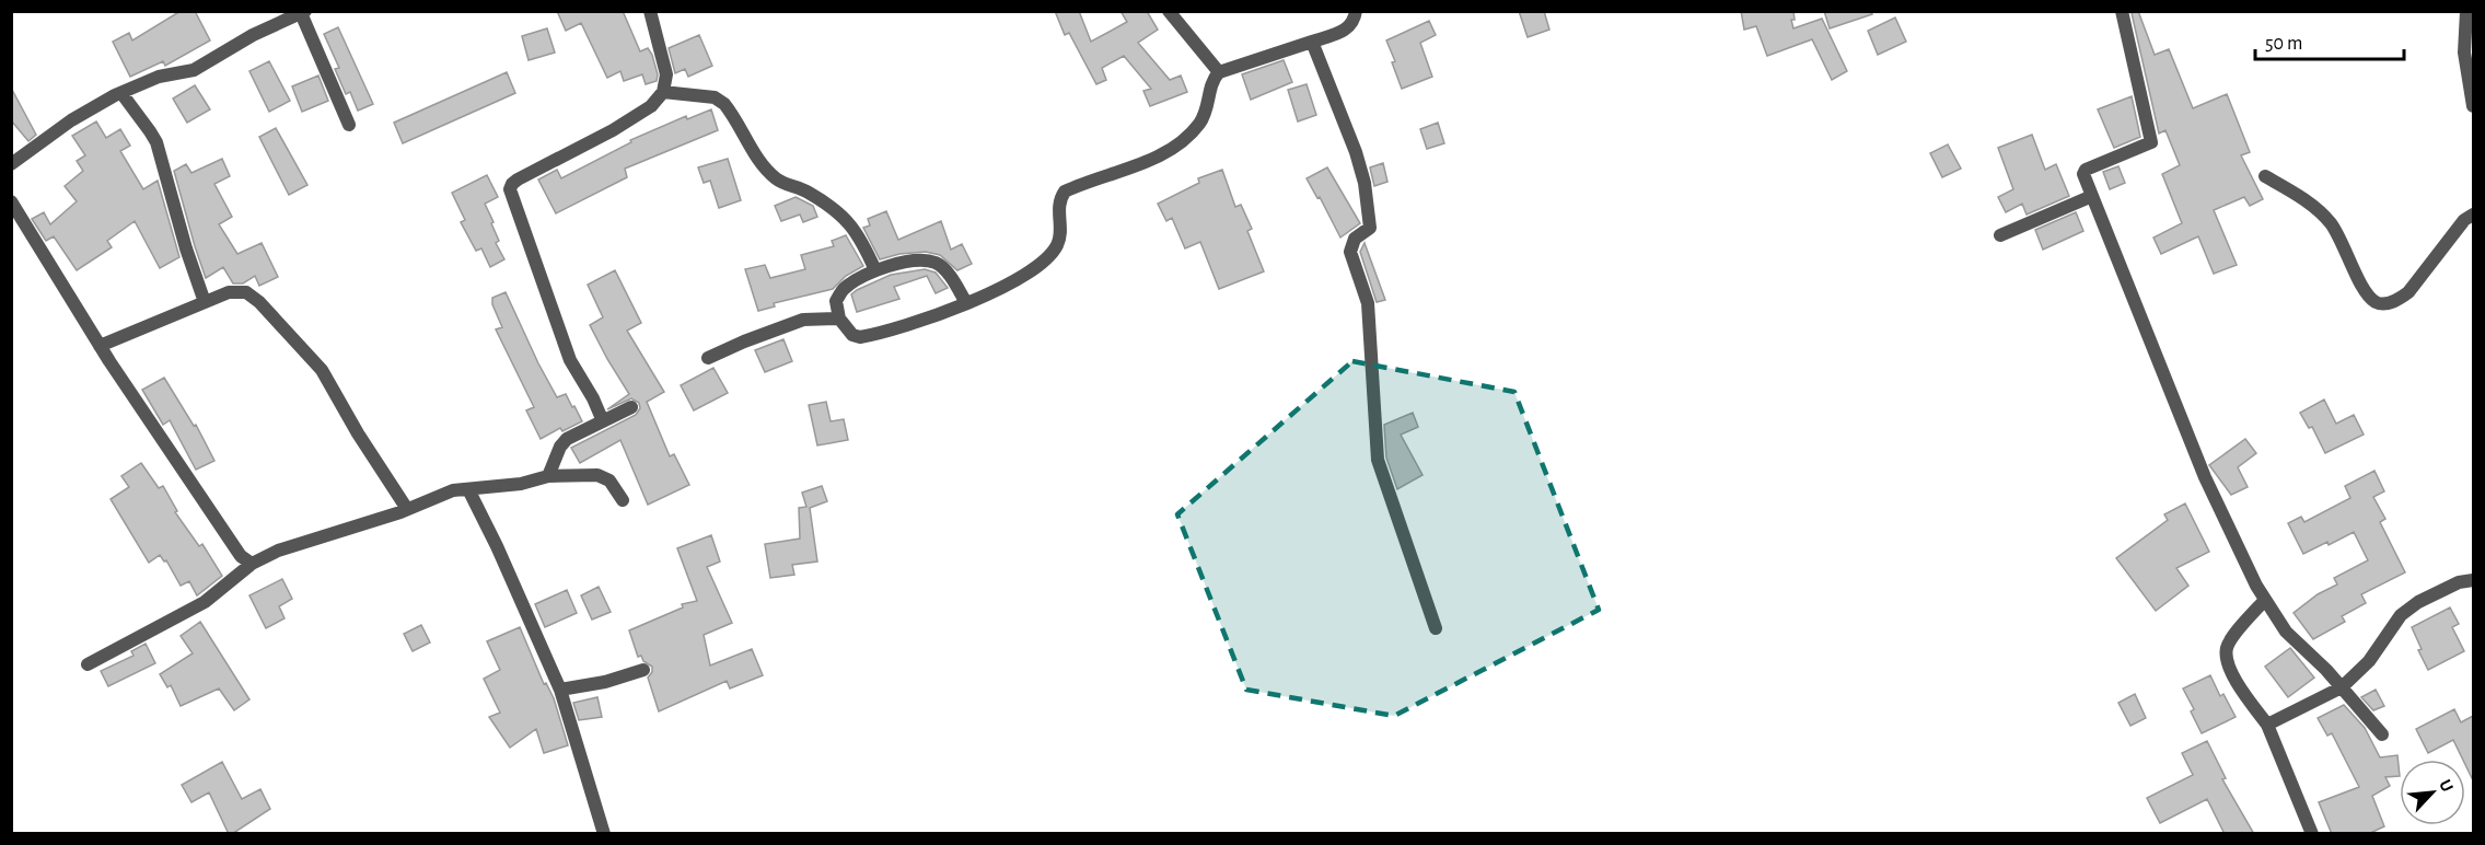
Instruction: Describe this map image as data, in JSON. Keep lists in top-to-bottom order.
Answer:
{
  "scale_bar": "50 m",
  "north": "top right"
}
